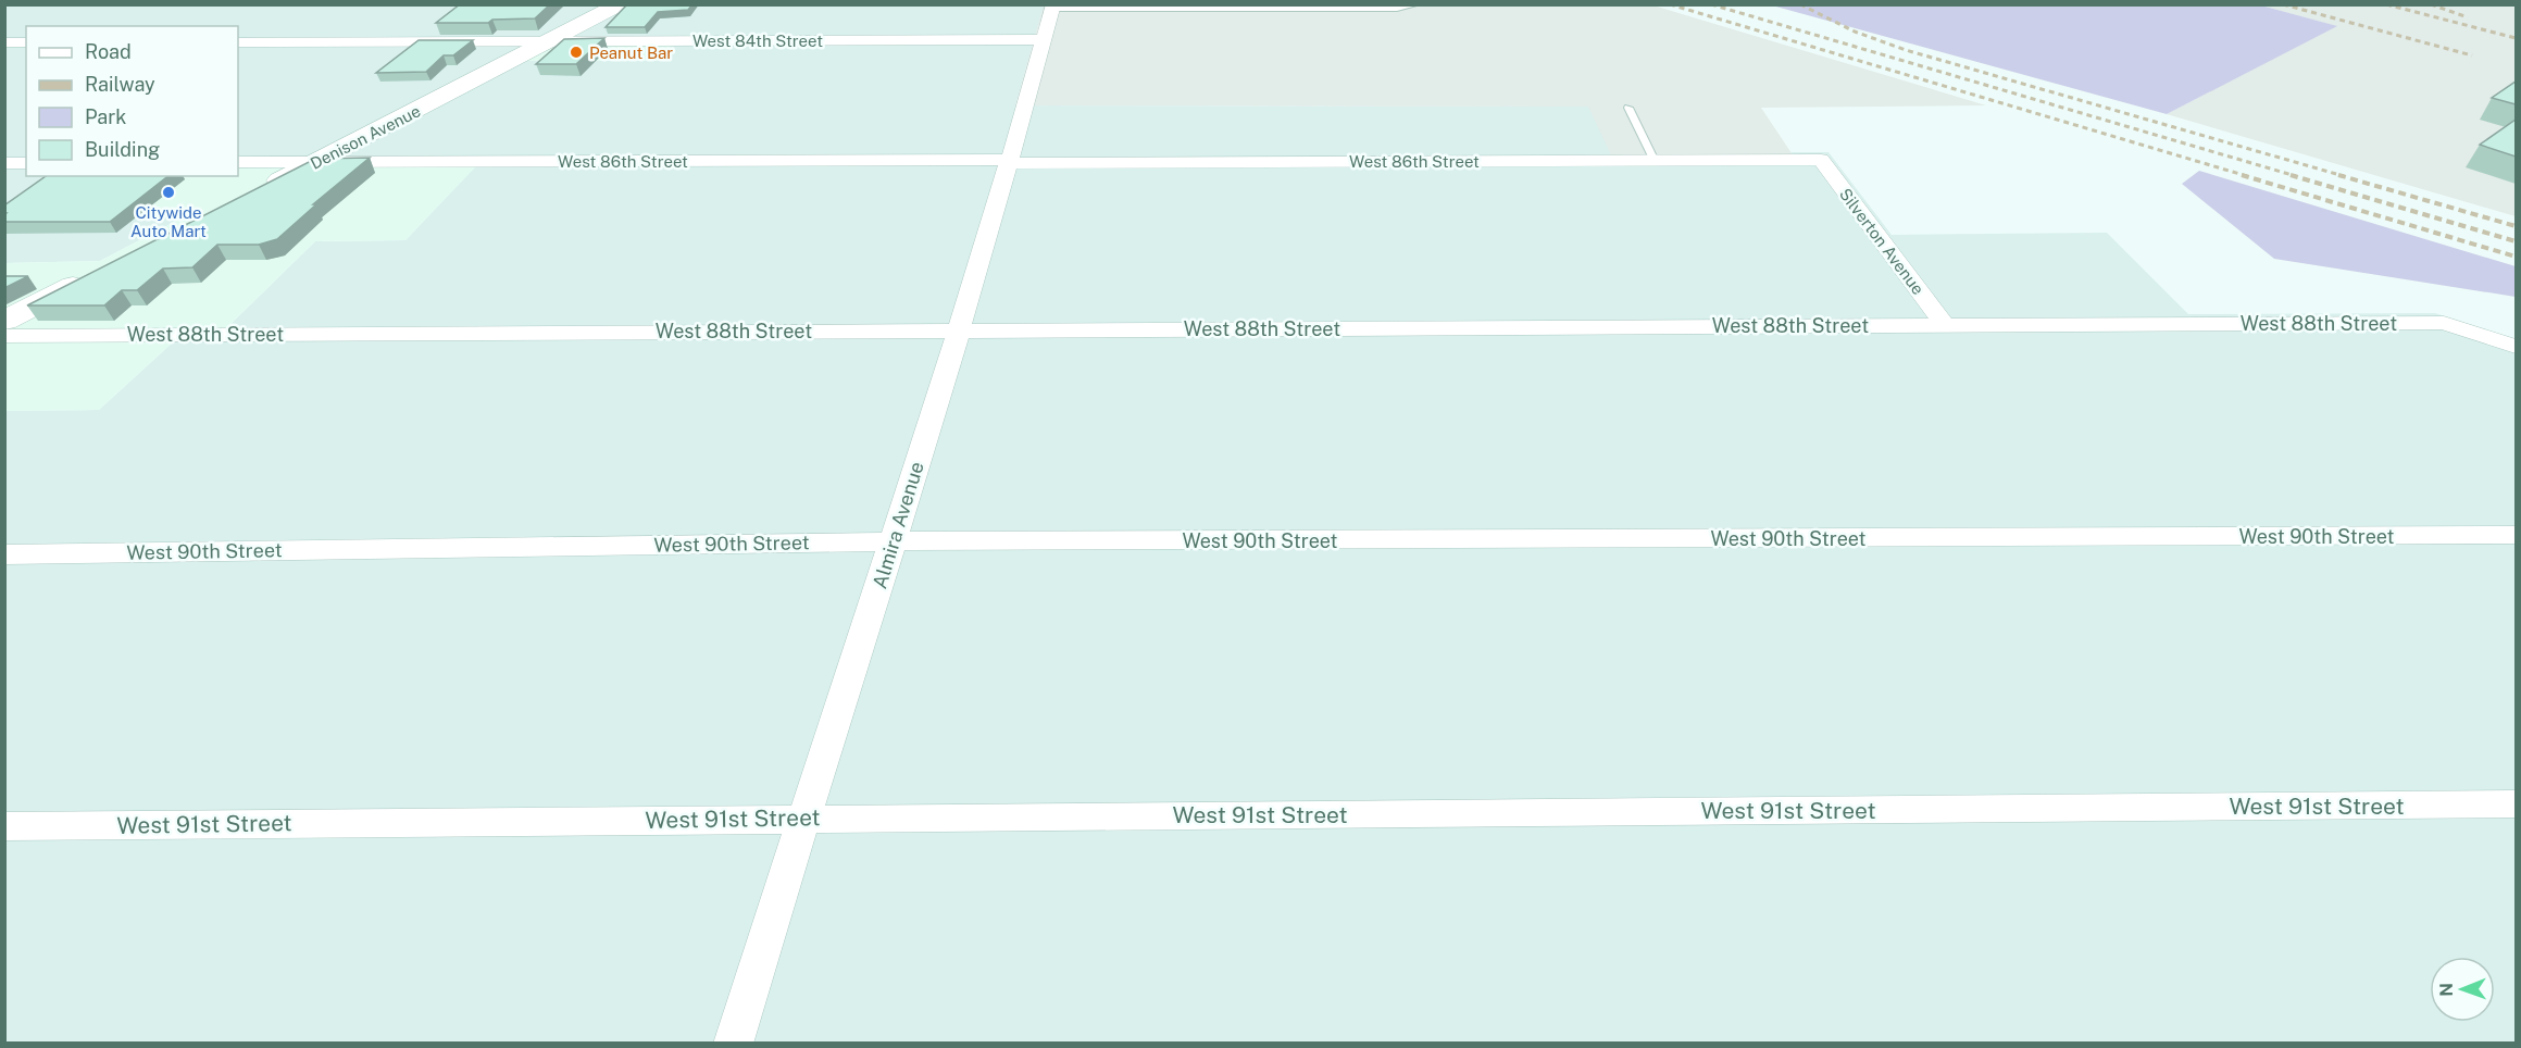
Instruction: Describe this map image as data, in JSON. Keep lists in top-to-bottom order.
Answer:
{
  "streets": {
    "main road": ["Denison Avenue"],
    "street": [
      "West 84th Street",
      "West 86th Street",
      "Silverton Avenue",
      "West 88th Street",
      "Almira Avenue",
      "West 90th Street",
      "West 91st Street"
    ]
  },
  "crossings": [
    ["West 84th Street", "Denison Avenue"],
    ["West 84th Street", "Almira Avenue"],
    ["Denison Avenue", "West 86th Street"],
    ["West 86th Street", "Silverton Avenue"],
    ["West 86th Street", "Almira Avenue"],
    ["Silverton Avenue", "West 88th Street"],
    ["West 88th Street", "Almira Avenue"],
    ["Almira Avenue", "West 90th Street"],
    ["Almira Avenue", "West 91st Street"]
  ],
  "places": ["Peanut Bar", "Citywide Auto Mart"],
  "legend": [
    "Road",
    "Railway",
    "Park",
    "Building"
  ],
  "north": "left"
}
